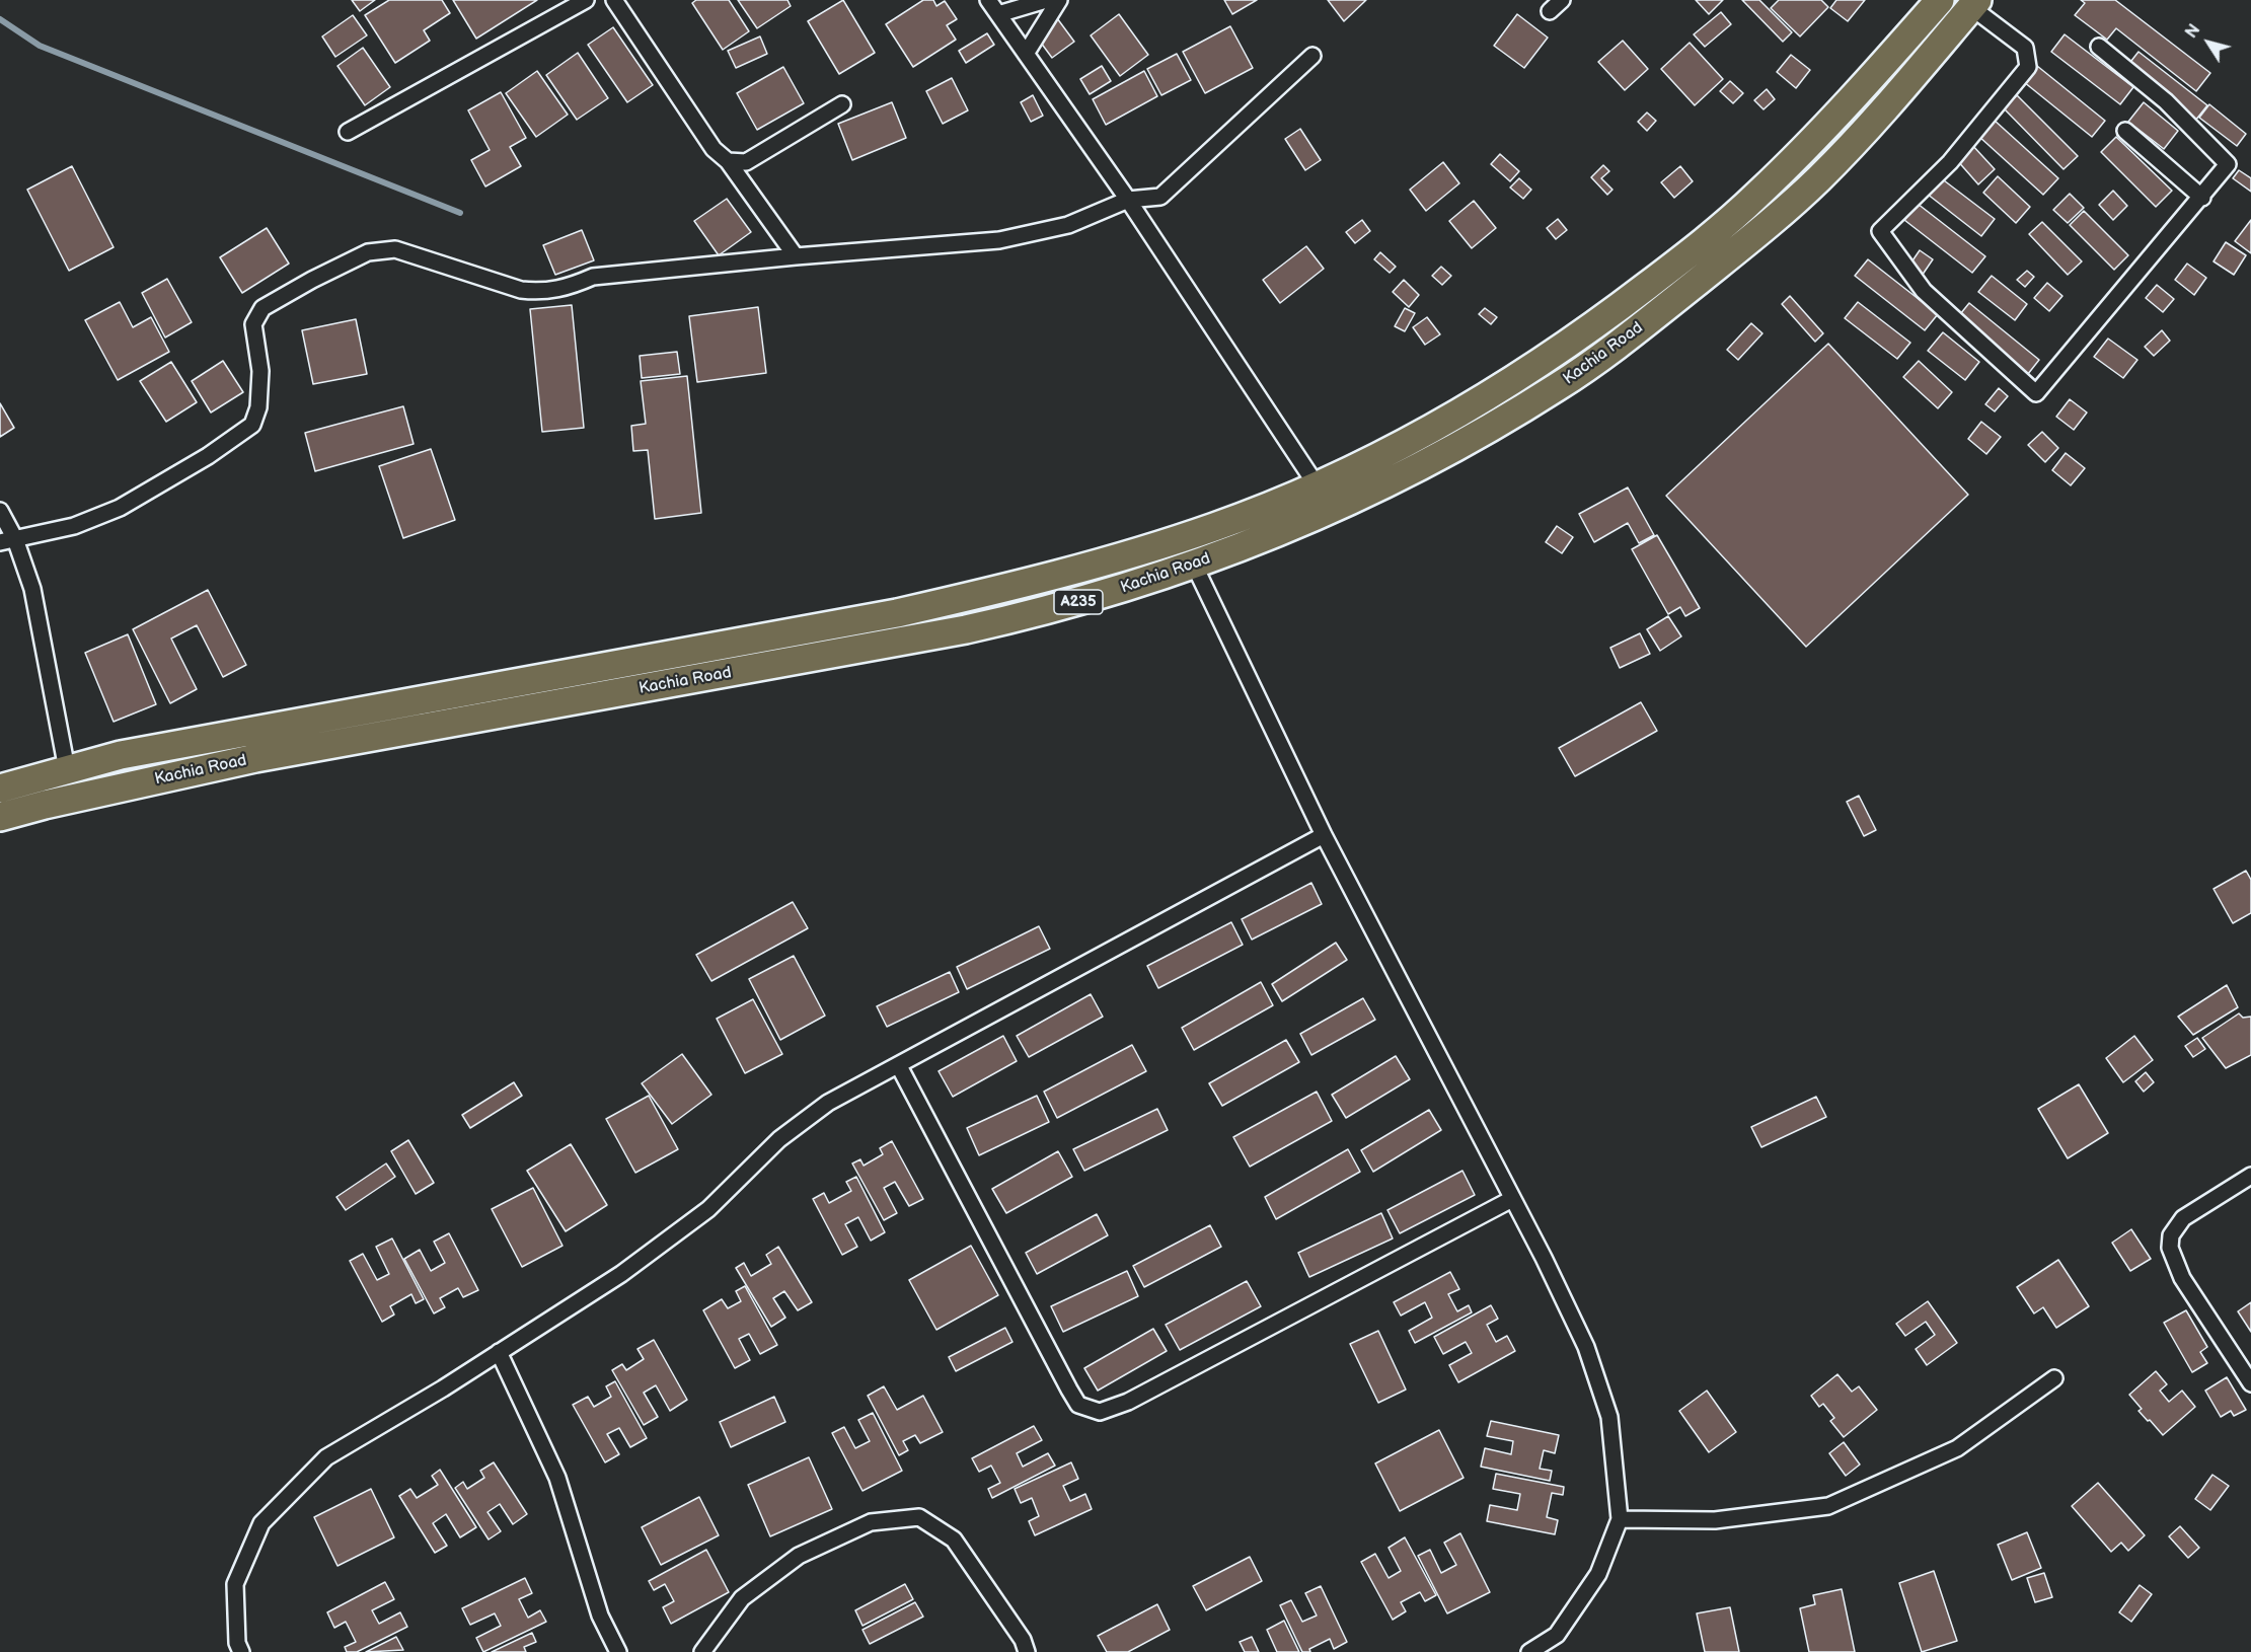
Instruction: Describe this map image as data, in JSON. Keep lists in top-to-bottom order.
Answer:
{
  "streets": {
    "highway": ["Kachia Road", "A235"]
  },
  "north": "top left"
}
